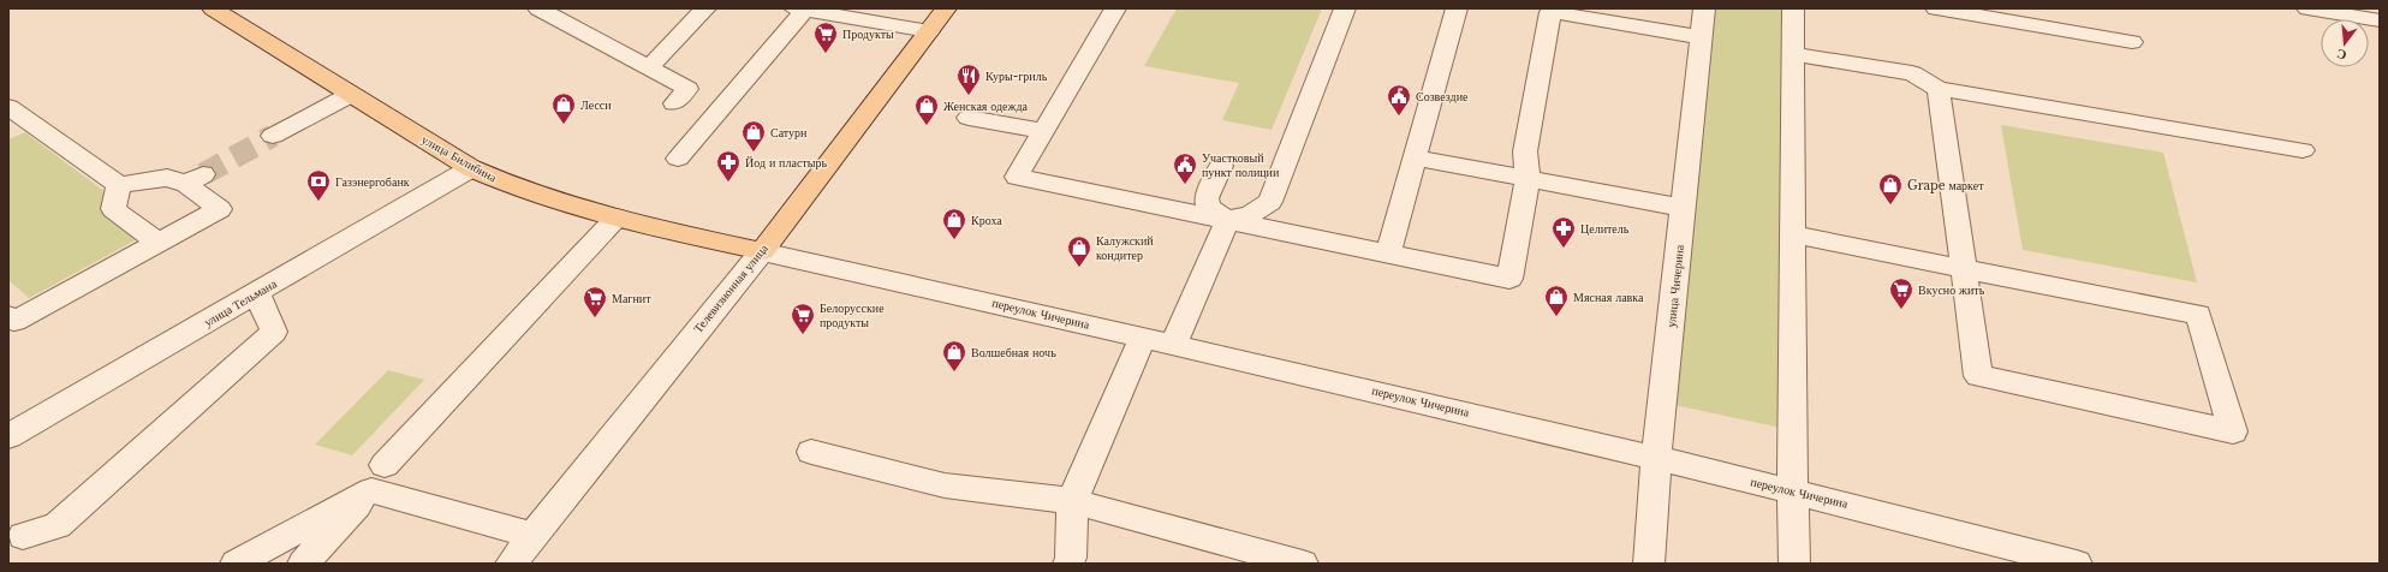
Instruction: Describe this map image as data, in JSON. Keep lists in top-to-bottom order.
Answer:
{
  "streets": {
    "main road": ["улица Билибина", "Телевизионная улица"],
    "street": ["улица Чичерина", "улица Тельмана", "переулок Чичерина"]
  },
  "crossings": [
    ["улица Билибина", "Телевизионная улица"],
    ["улица Билибина", "улица Тельмана"],
    ["улица Билибина", "переулок Чичерина"],
    ["улица Чичерина", "переулок Чичерина"],
    ["Телевизионная улица", "переулок Чичерина"]
  ],
  "places": {
    "supermarket": [
      "Продукты",
      "Вкусно жить",
      "Магнит",
      "Белорусские продукты"
    ],
    "restaurant": ["Куры-гриль"],
    "public building": ["Созвездие", "Участковый пункт полиции"],
    "shop": [
      "Лесси",
      "Женская одежда",
      "Сатурн",
      "Grape маркет",
      "Кроха",
      "Калужский кондитер",
      "Мясная лавка",
      "Волшебная ночь"
    ],
    "pharmacy": ["Йод и пластырь", "Целитель"],
    "bank": ["Газэнергобанк"]
  },
  "north": "bottom"
}
